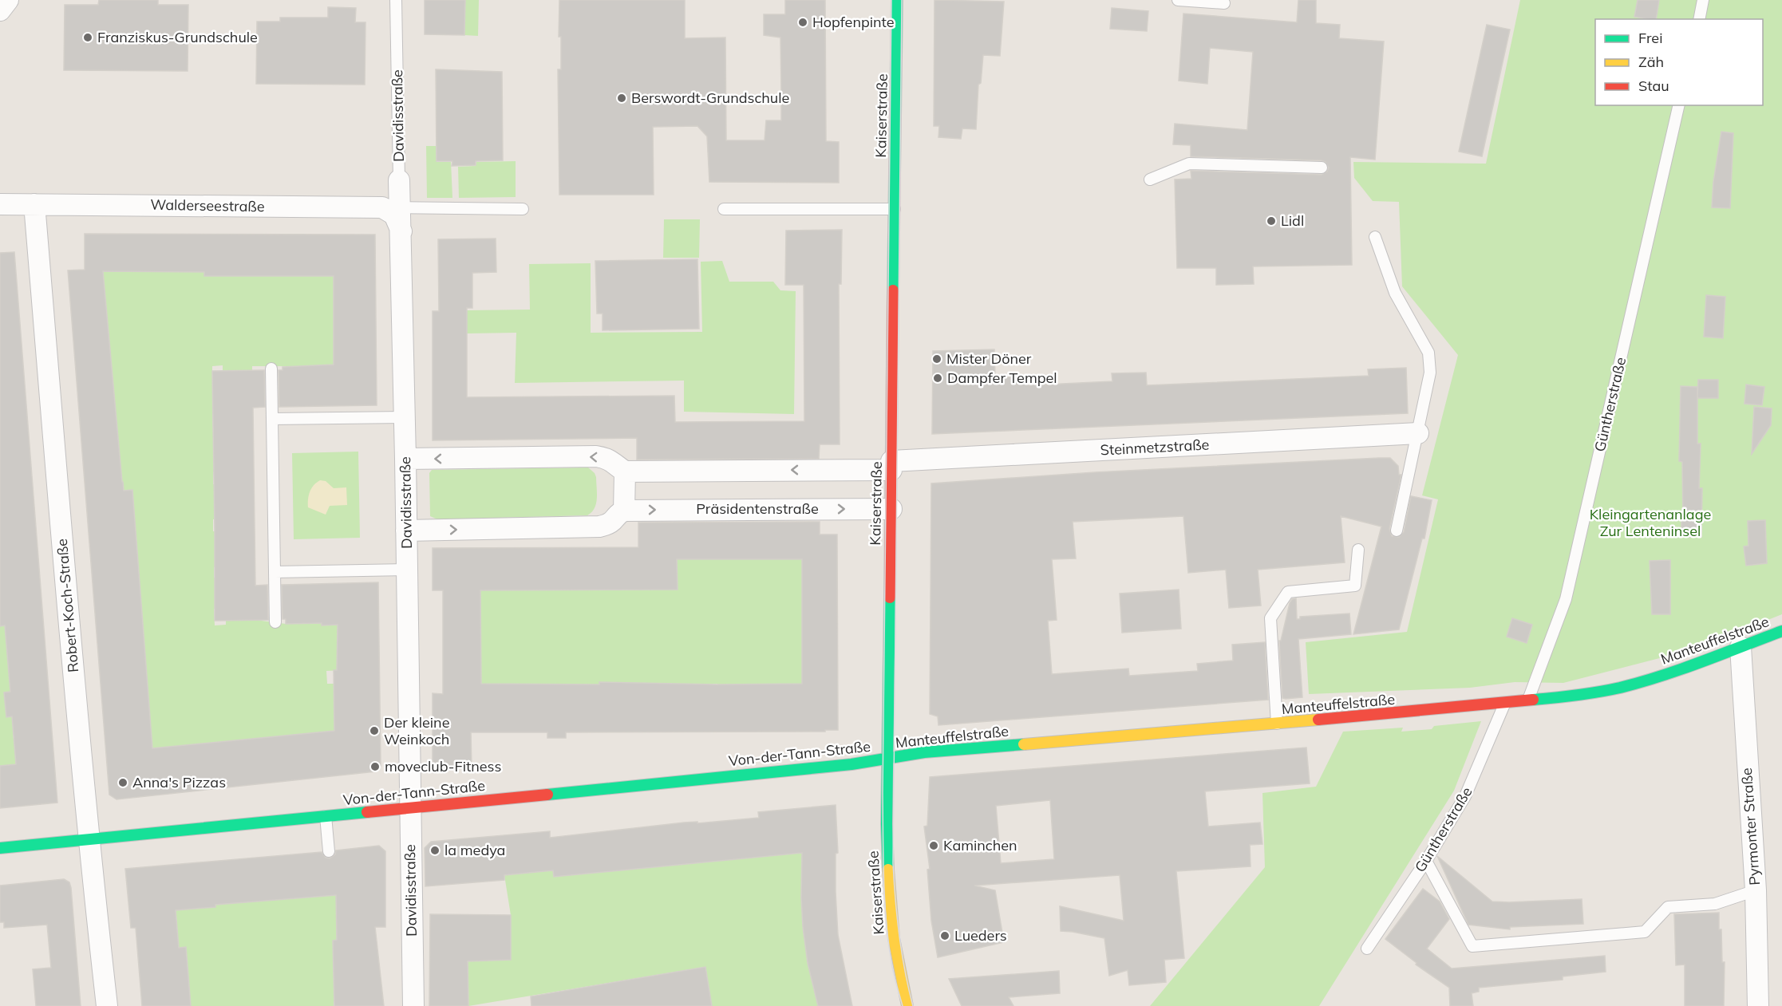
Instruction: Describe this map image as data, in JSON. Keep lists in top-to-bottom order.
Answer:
{
  "streets": {
    "street": [
      "Davidisstraße",
      "Kaiserstraße",
      "Walderseestraße",
      "Steinmetzstraße",
      "Präsidentenstraße",
      "Robert-Koch-Straße",
      "Manteuffelstraße",
      "Von-der-Tann-Straße",
      "Pyrmonter Straße"
    ],
    "lane": ["Güntherstraße"]
  },
  "crossings": [
    ["Davidisstraße", "Walderseestraße"],
    ["Davidisstraße", "Von-der-Tann-Straße"],
    ["Kaiserstraße", "Steinmetzstraße"],
    ["Kaiserstraße", "Präsidentenstraße"],
    ["Kaiserstraße", "Manteuffelstraße"],
    ["Kaiserstraße", "Von-der-Tann-Straße"],
    ["Walderseestraße", "Robert-Koch-Straße"],
    ["Güntherstraße", "Manteuffelstraße"],
    ["Robert-Koch-Straße", "Von-der-Tann-Straße"],
    ["Manteuffelstraße", "Von-der-Tann-Straße"],
    ["Manteuffelstraße", "Pyrmonter Straße"]
  ],
  "parks": ["Kleingartenanlage Zur Lenteninsel"],
  "places": [
    "Hopfenpinte",
    "Franziskus-Grundschule",
    "Berswordt-Grundschule",
    "Lidl",
    "Mister Döner",
    "Dampfer Tempel",
    "Der kleine Weinkoch",
    "moveclub-Fitness",
    "Anna's Pizzas",
    "Kaminchen",
    "la medya",
    "Lueders"
  ],
  "legend": ["Frei", "Zäh", "Stau"]
}
